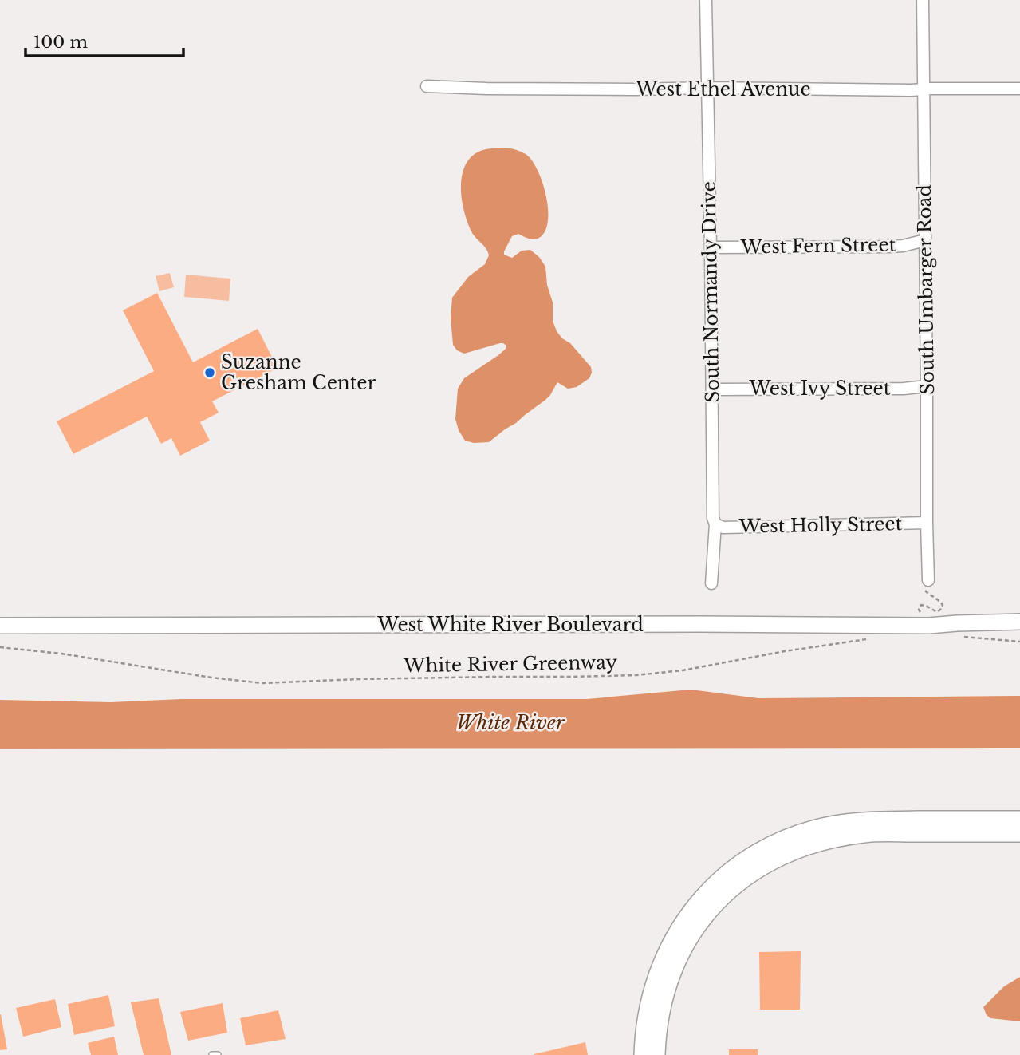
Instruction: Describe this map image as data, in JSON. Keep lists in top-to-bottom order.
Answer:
{
  "streets": {
    "street": [
      "West Ethel Avenue",
      "West Fern Street",
      "South Umbarger Road",
      "South Normandy Drive",
      "West Ivy Street",
      "West Holly Street",
      "West White River Boulevard"
    ],
    "path": ["White River Greenway"]
  },
  "crossings": [
    ["West Ethel Avenue", "South Umbarger Road"],
    ["West Ethel Avenue", "South Normandy Drive"],
    ["West Fern Street", "South Umbarger Road"],
    ["West Fern Street", "South Normandy Drive"],
    ["South Umbarger Road", "West Ivy Street"],
    ["South Umbarger Road", "West Holly Street"],
    ["South Normandy Drive", "West Ivy Street"],
    ["South Normandy Drive", "West Holly Street"]
  ],
  "water": ["White River"],
  "places": ["Suzanne Gresham Center"],
  "scale_bar": "100 m"
}
